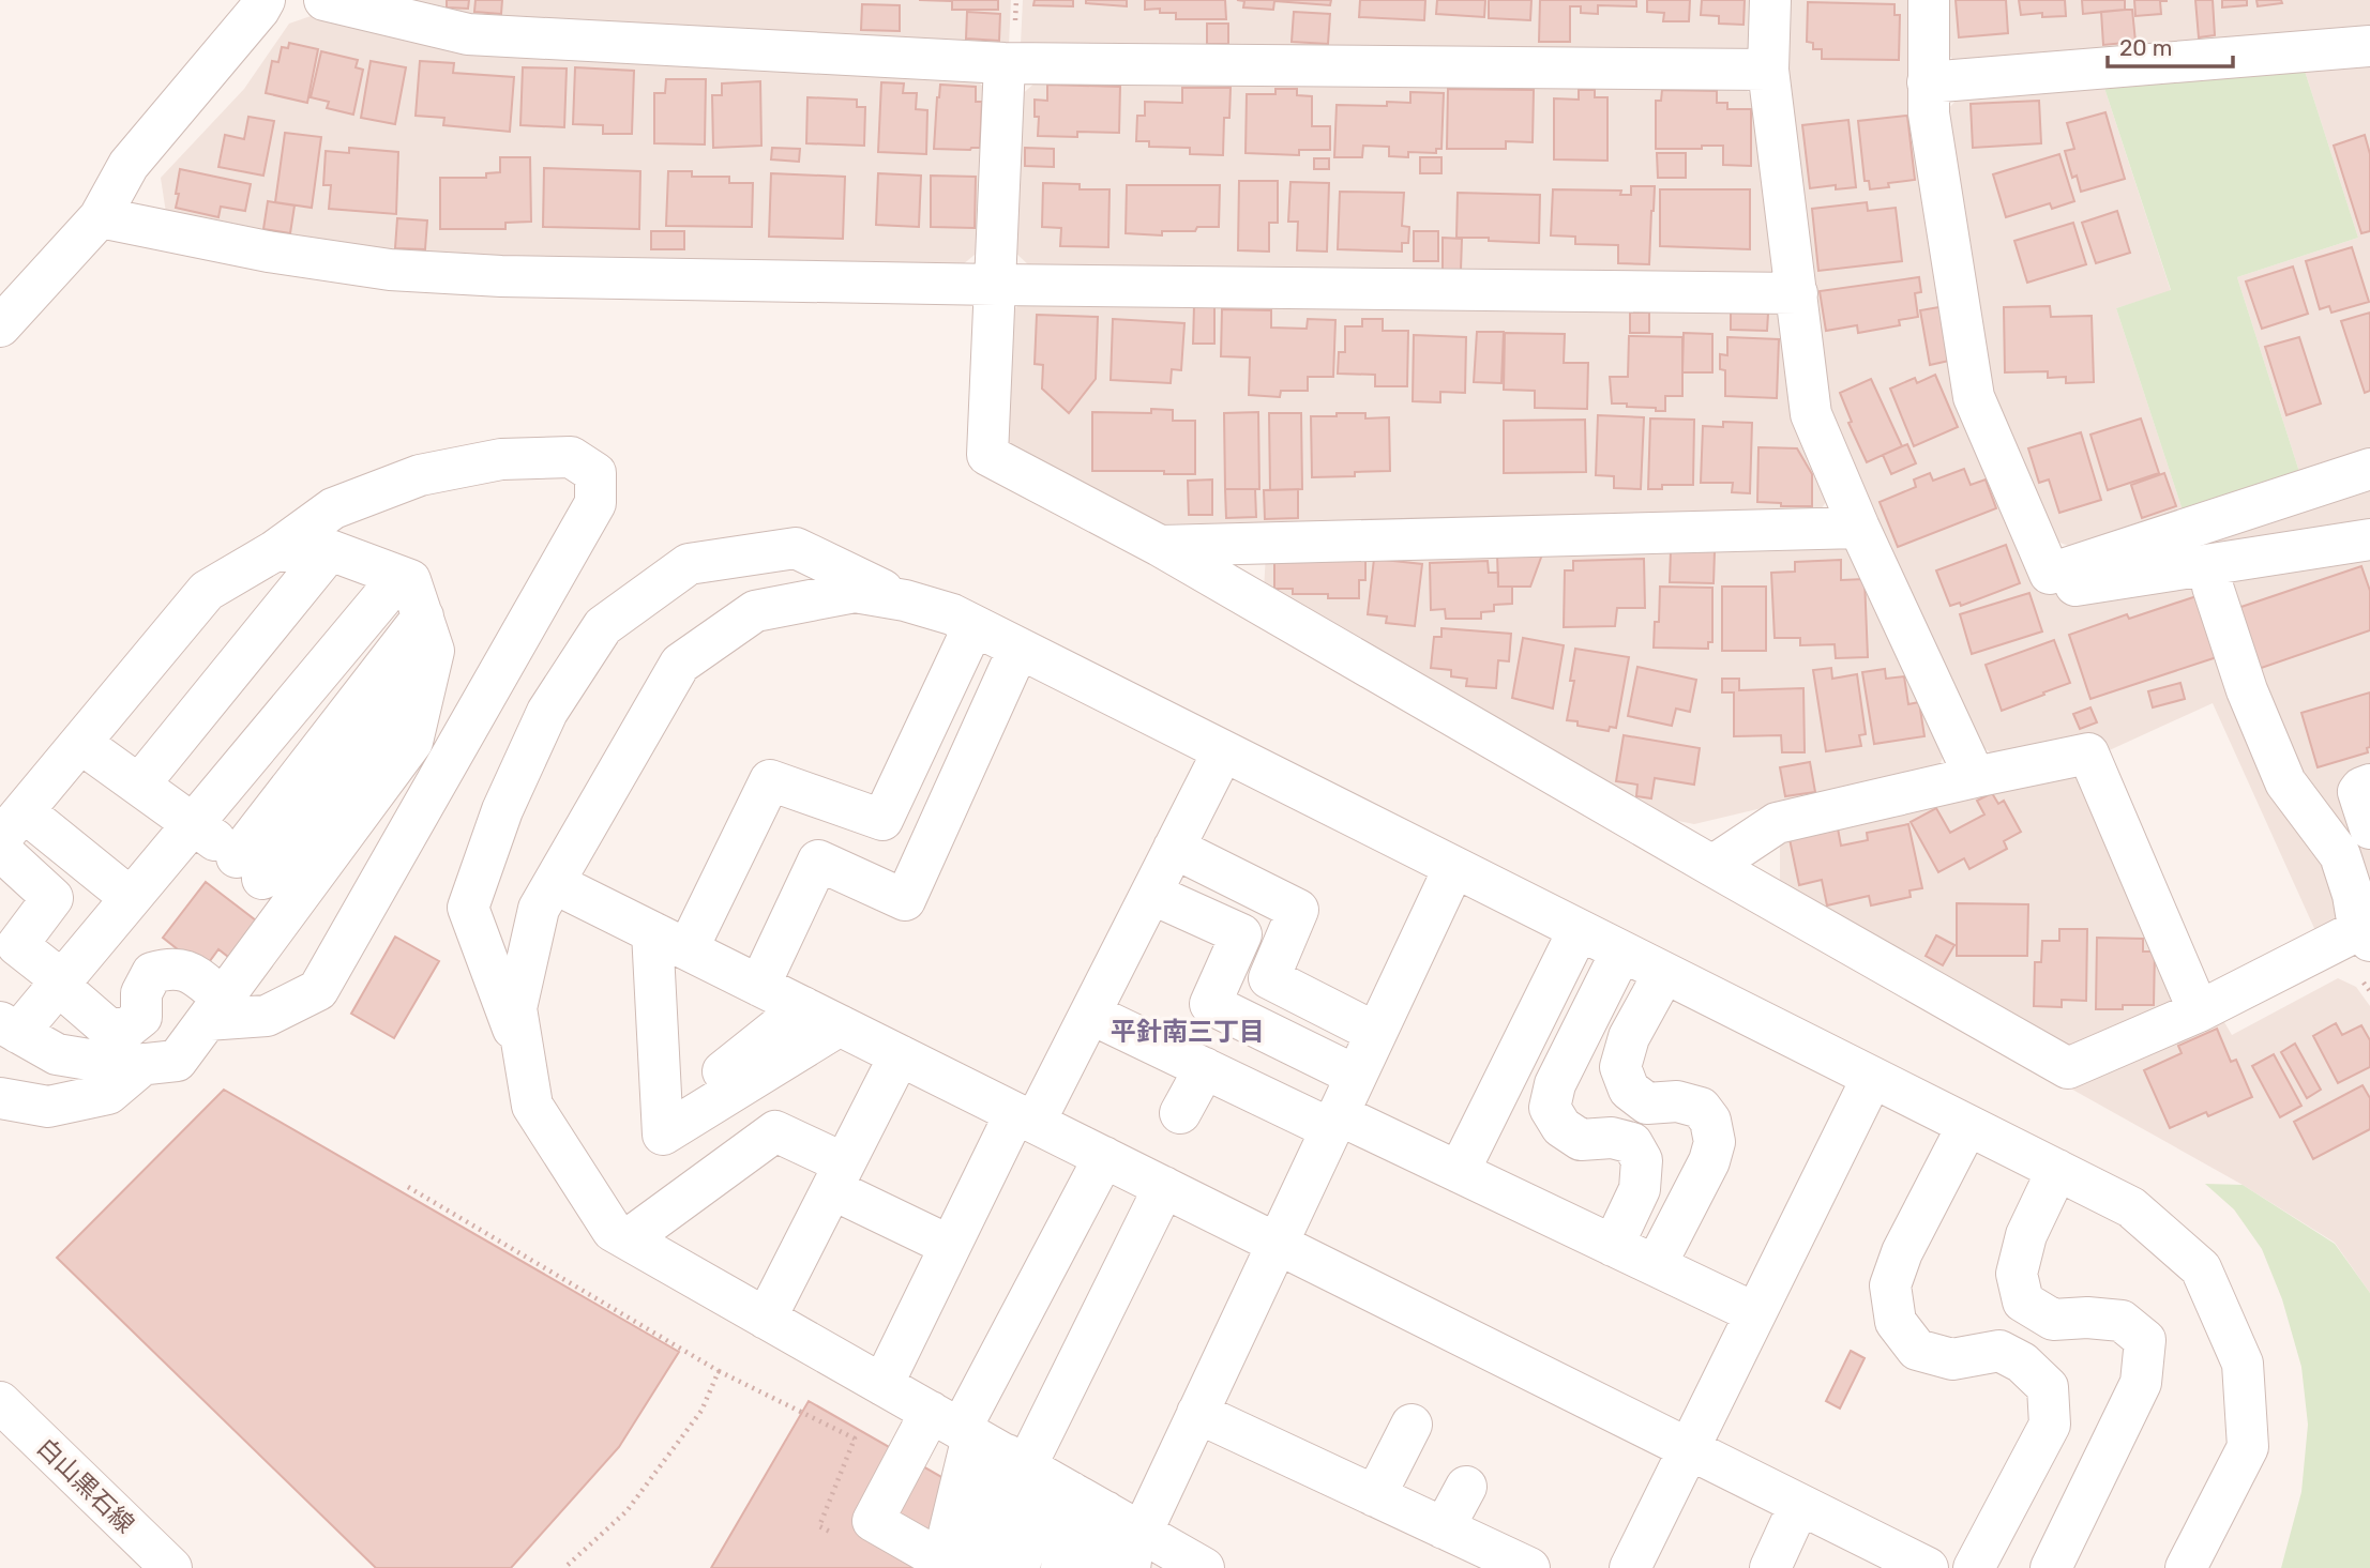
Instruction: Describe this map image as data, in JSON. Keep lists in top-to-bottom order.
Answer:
{
  "streets": {
    "street": ["白山黒石線"]
  },
  "districts": ["平針南三丁目"],
  "scale_bar": "20 m"
}
